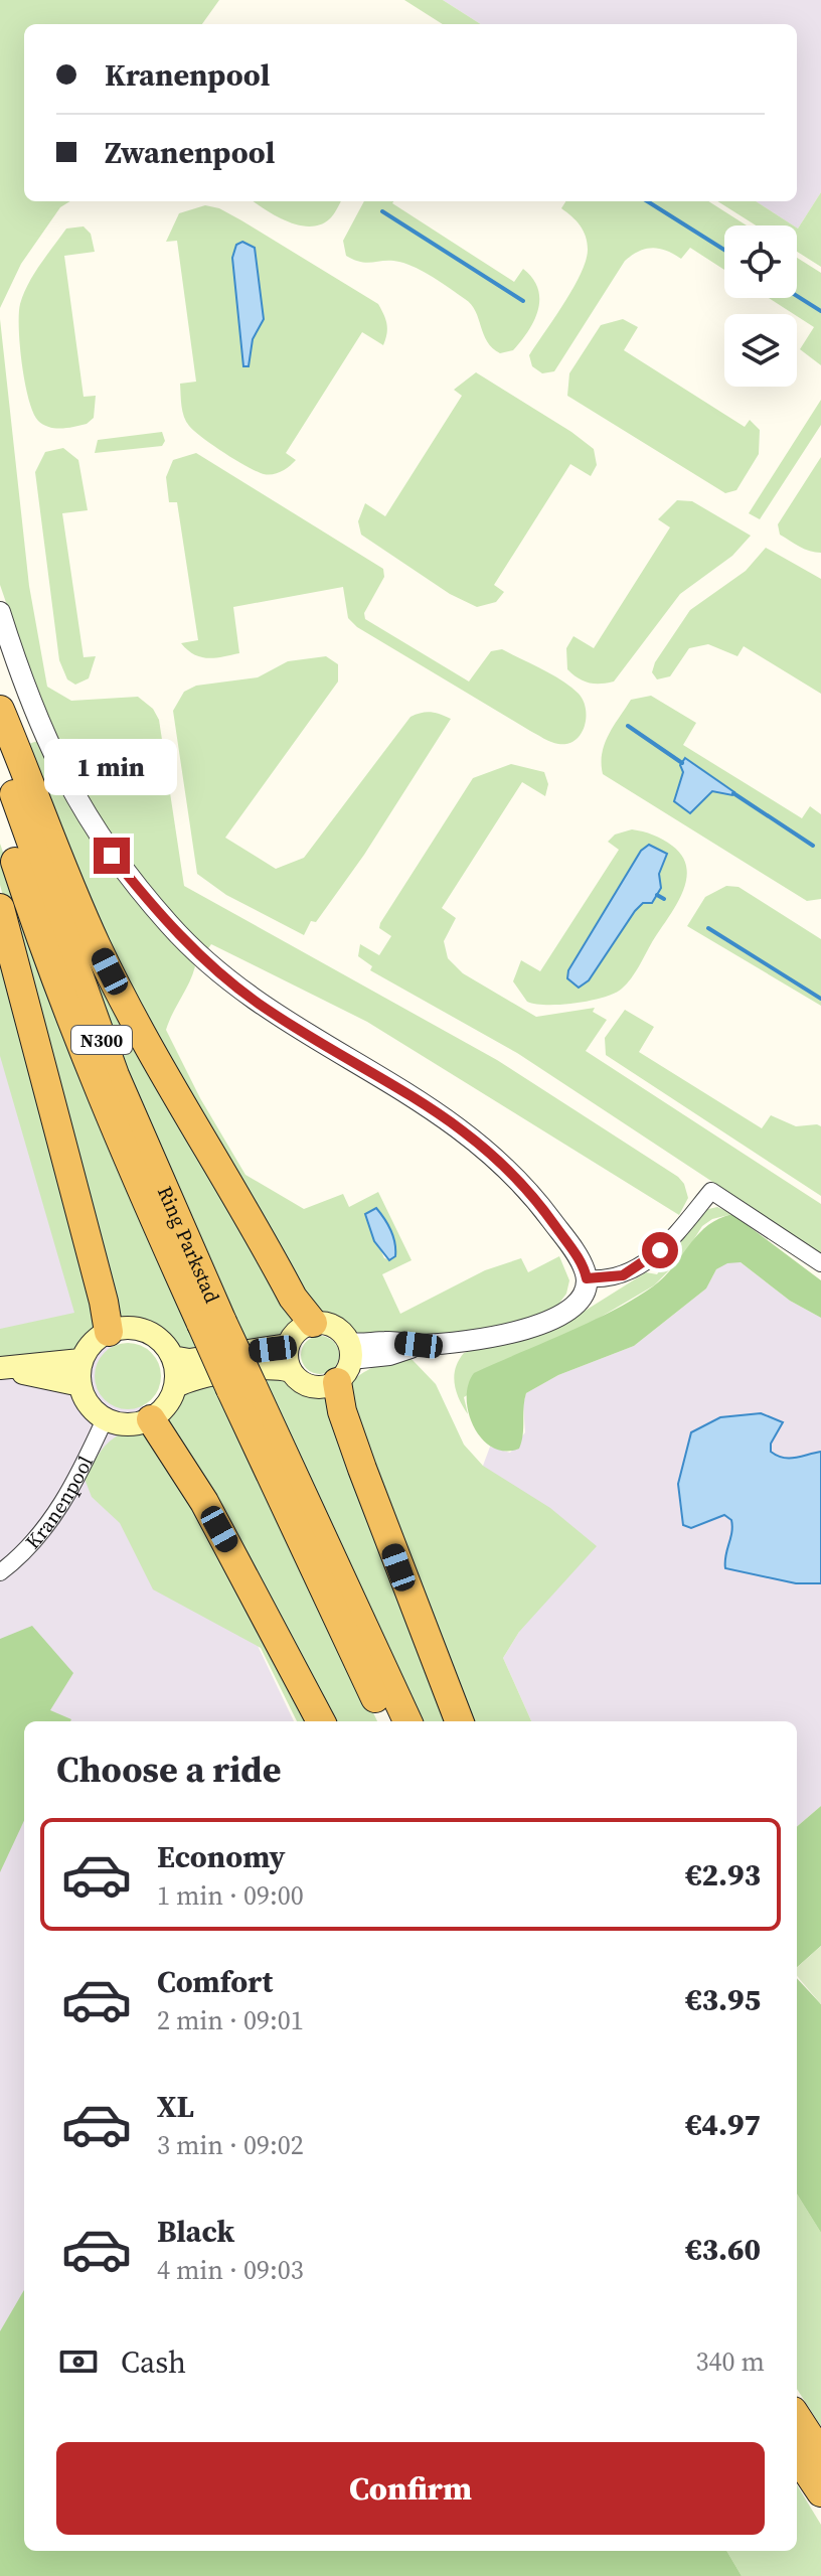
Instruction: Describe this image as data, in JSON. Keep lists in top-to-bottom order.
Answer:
{
  "streets": {
    "highway": ["N300", "Ring Parkstad"],
    "street": ["Kranenpool"]
  },
  "page": {
    "banner": ["Kranenpool", "Zwanenpool"],
    "bubble": "1 min",
    "heading": "Choose a ride",
    "list": [
      {
        "name": "Economy",
        "note": "1 min · 09:00",
        "value": "€2.93"
      },
      {
        "name": "Comfort",
        "note": "2 min · 09:01",
        "value": "€3.95"
      },
      {
        "name": "XL",
        "note": "3 min · 09:02",
        "value": "€4.97"
      },
      {
        "name": "Black",
        "note": "4 min · 09:03",
        "value": "€3.60"
      }
    ],
    "pay": ["Cash", "340 m"],
    "buttons": "Confirm"
  }
}
